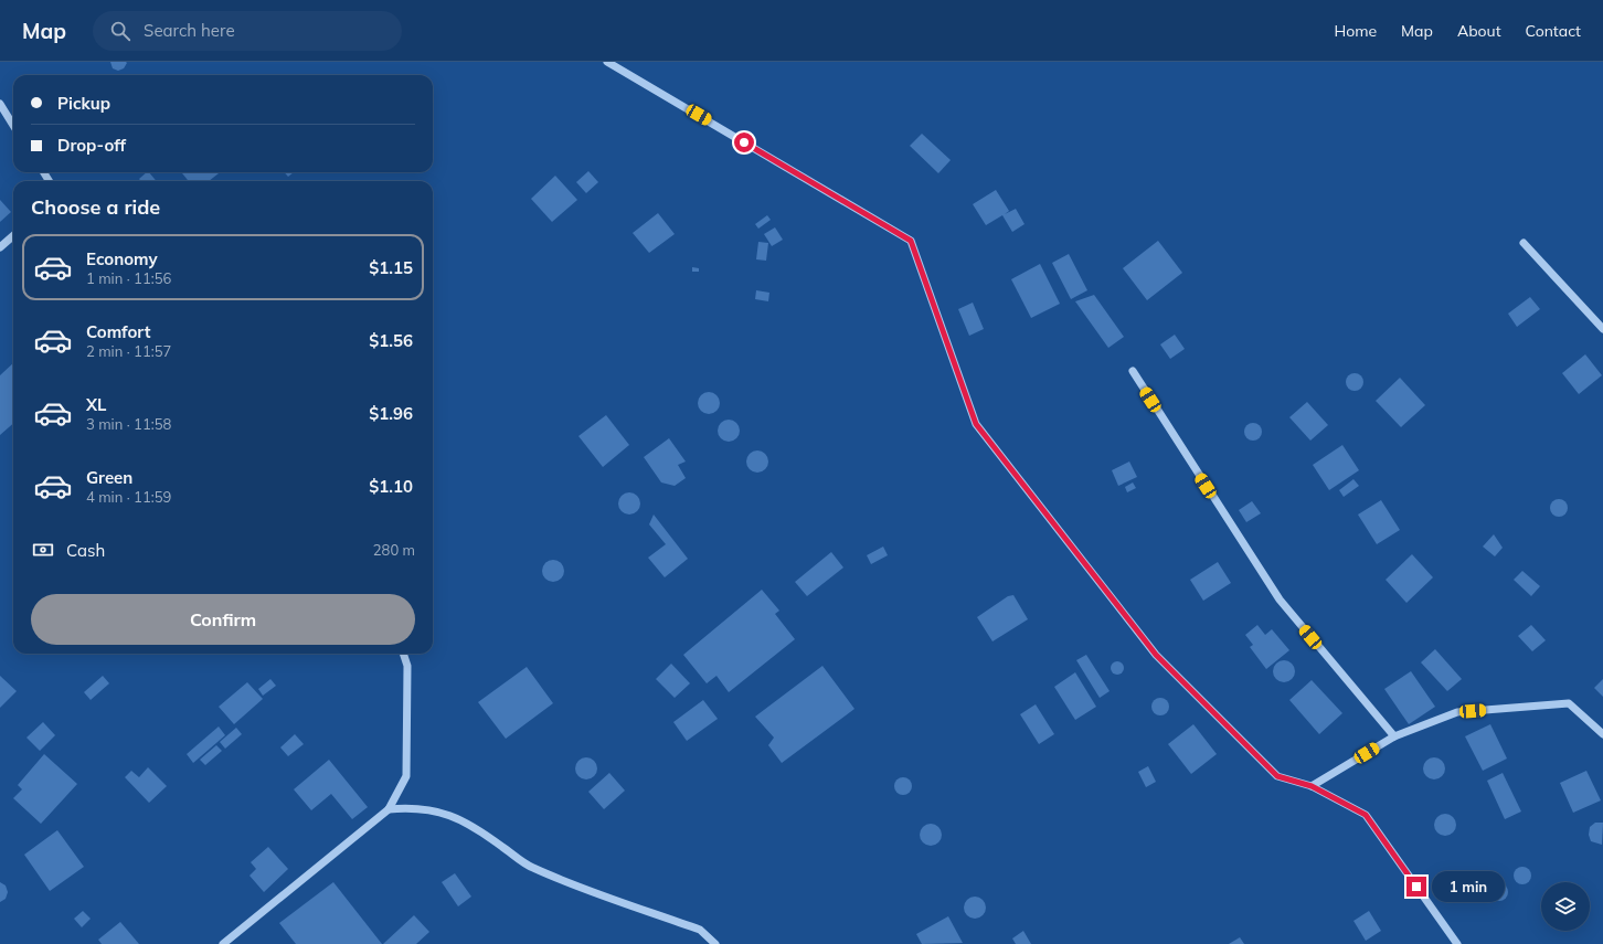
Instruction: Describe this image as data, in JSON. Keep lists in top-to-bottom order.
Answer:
{
  "page": {
    "header": "Map",
    "search": "Search here",
    "nav": [
      "Home",
      "Map",
      "About",
      "Contact"
    ],
    "banner": ["Pickup", "Drop-off"],
    "heading": "Choose a ride",
    "list": [
      {
        "name": "Economy",
        "note": "1 min · 11:56",
        "value": "$1.15"
      },
      {
        "name": "Comfort",
        "note": "2 min · 11:57",
        "value": "$1.56"
      },
      {
        "name": "XL",
        "note": "3 min · 11:58",
        "value": "$1.96"
      },
      {
        "name": "Green",
        "note": "4 min · 11:59",
        "value": "$1.10"
      }
    ],
    "pay": ["Cash", "280 m"],
    "buttons": "Confirm",
    "bubble": "1 min"
  }
}
